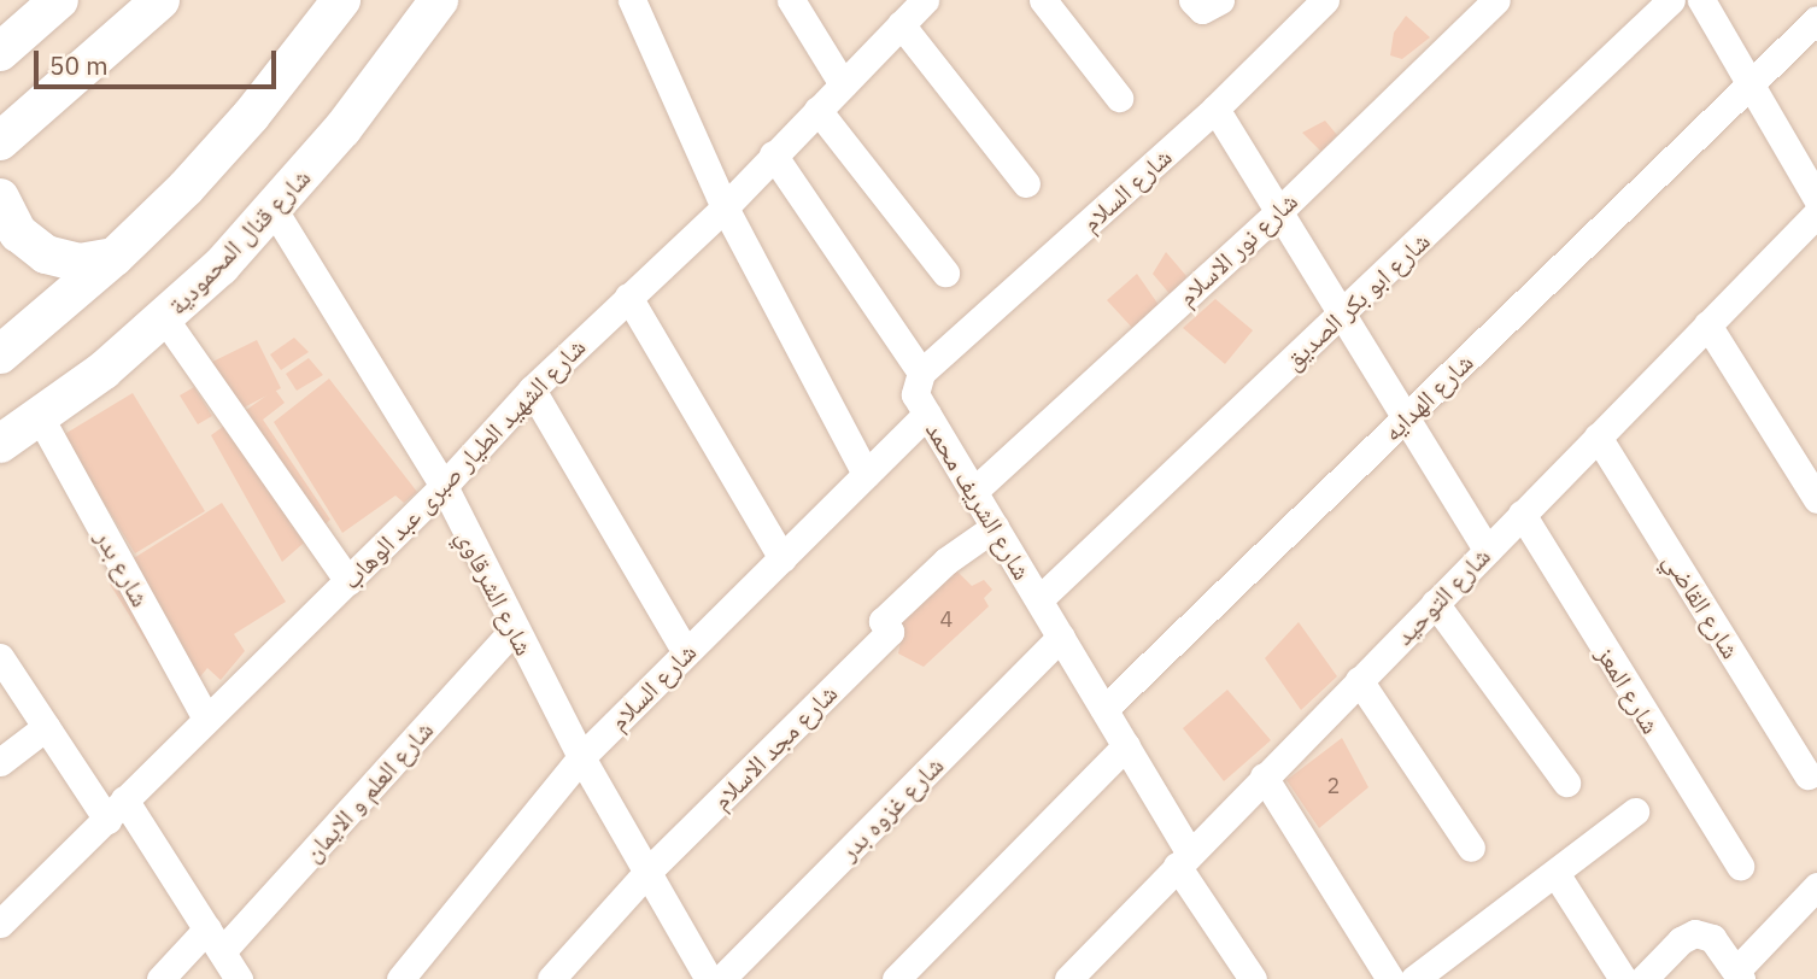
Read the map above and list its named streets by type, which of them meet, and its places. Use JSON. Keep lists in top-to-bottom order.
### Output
{
  "streets": {
    "main road": ["شارع قنال المحمودية"],
    "street": [
      "شارع السلام",
      "شارع نور الاسلام",
      "شارع ابو بكر الصديق",
      "شارع الهدايه",
      "شارع الشهيد الطيار صبرى عبد الوهاب",
      "شارع الشريف محمد",
      "شارع بدر",
      "شارع الشرقاوي",
      "شارع التوحيد",
      "شارع القاضي",
      "شارع المعز",
      "شارع مجد الاسلام",
      "شارع العلم و الايمان",
      "شارع غزوه بدر"
    ]
  },
  "crossings": [
    ["شارع السلام", "شارع الشريف محمد"],
    ["شارع السلام", "شارع الشرقاوي"],
    ["شارع قنال المحمودية", "شارع بدر"],
    ["شارع قنال المحمودية", "شارع الشرقاوي"],
    ["شارع نور الاسلام", "شارع الشريف محمد"],
    ["شارع ابو بكر الصديق", "شارع الشريف محمد"],
    ["شارع الهدايه", "شارع الشريف محمد"],
    ["شارع الشهيد الطيار صبرى عبد الوهاب", "شارع الشريف محمد"],
    ["شارع الشهيد الطيار صبرى عبد الوهاب", "شارع بدر"],
    ["شارع الشهيد الطيار صبرى عبد الوهاب", "شارع الشرقاوي"],
    ["شارع الشريف محمد", "شارع التوحيد"],
    ["شارع الشريف محمد", "شارع مجد الاسلام"],
    ["شارع الشريف محمد", "شارع غزوه بدر"],
    ["شارع الشرقاوي", "شارع مجد الاسلام"],
    ["شارع الشرقاوي", "شارع العلم و الايمان"],
    ["شارع التوحيد", "شارع القاضي"],
    ["شارع التوحيد", "شارع المعز"]
  ],
  "house_numbers": ["4", "2"],
  "scale_bar": "50 m"
}
